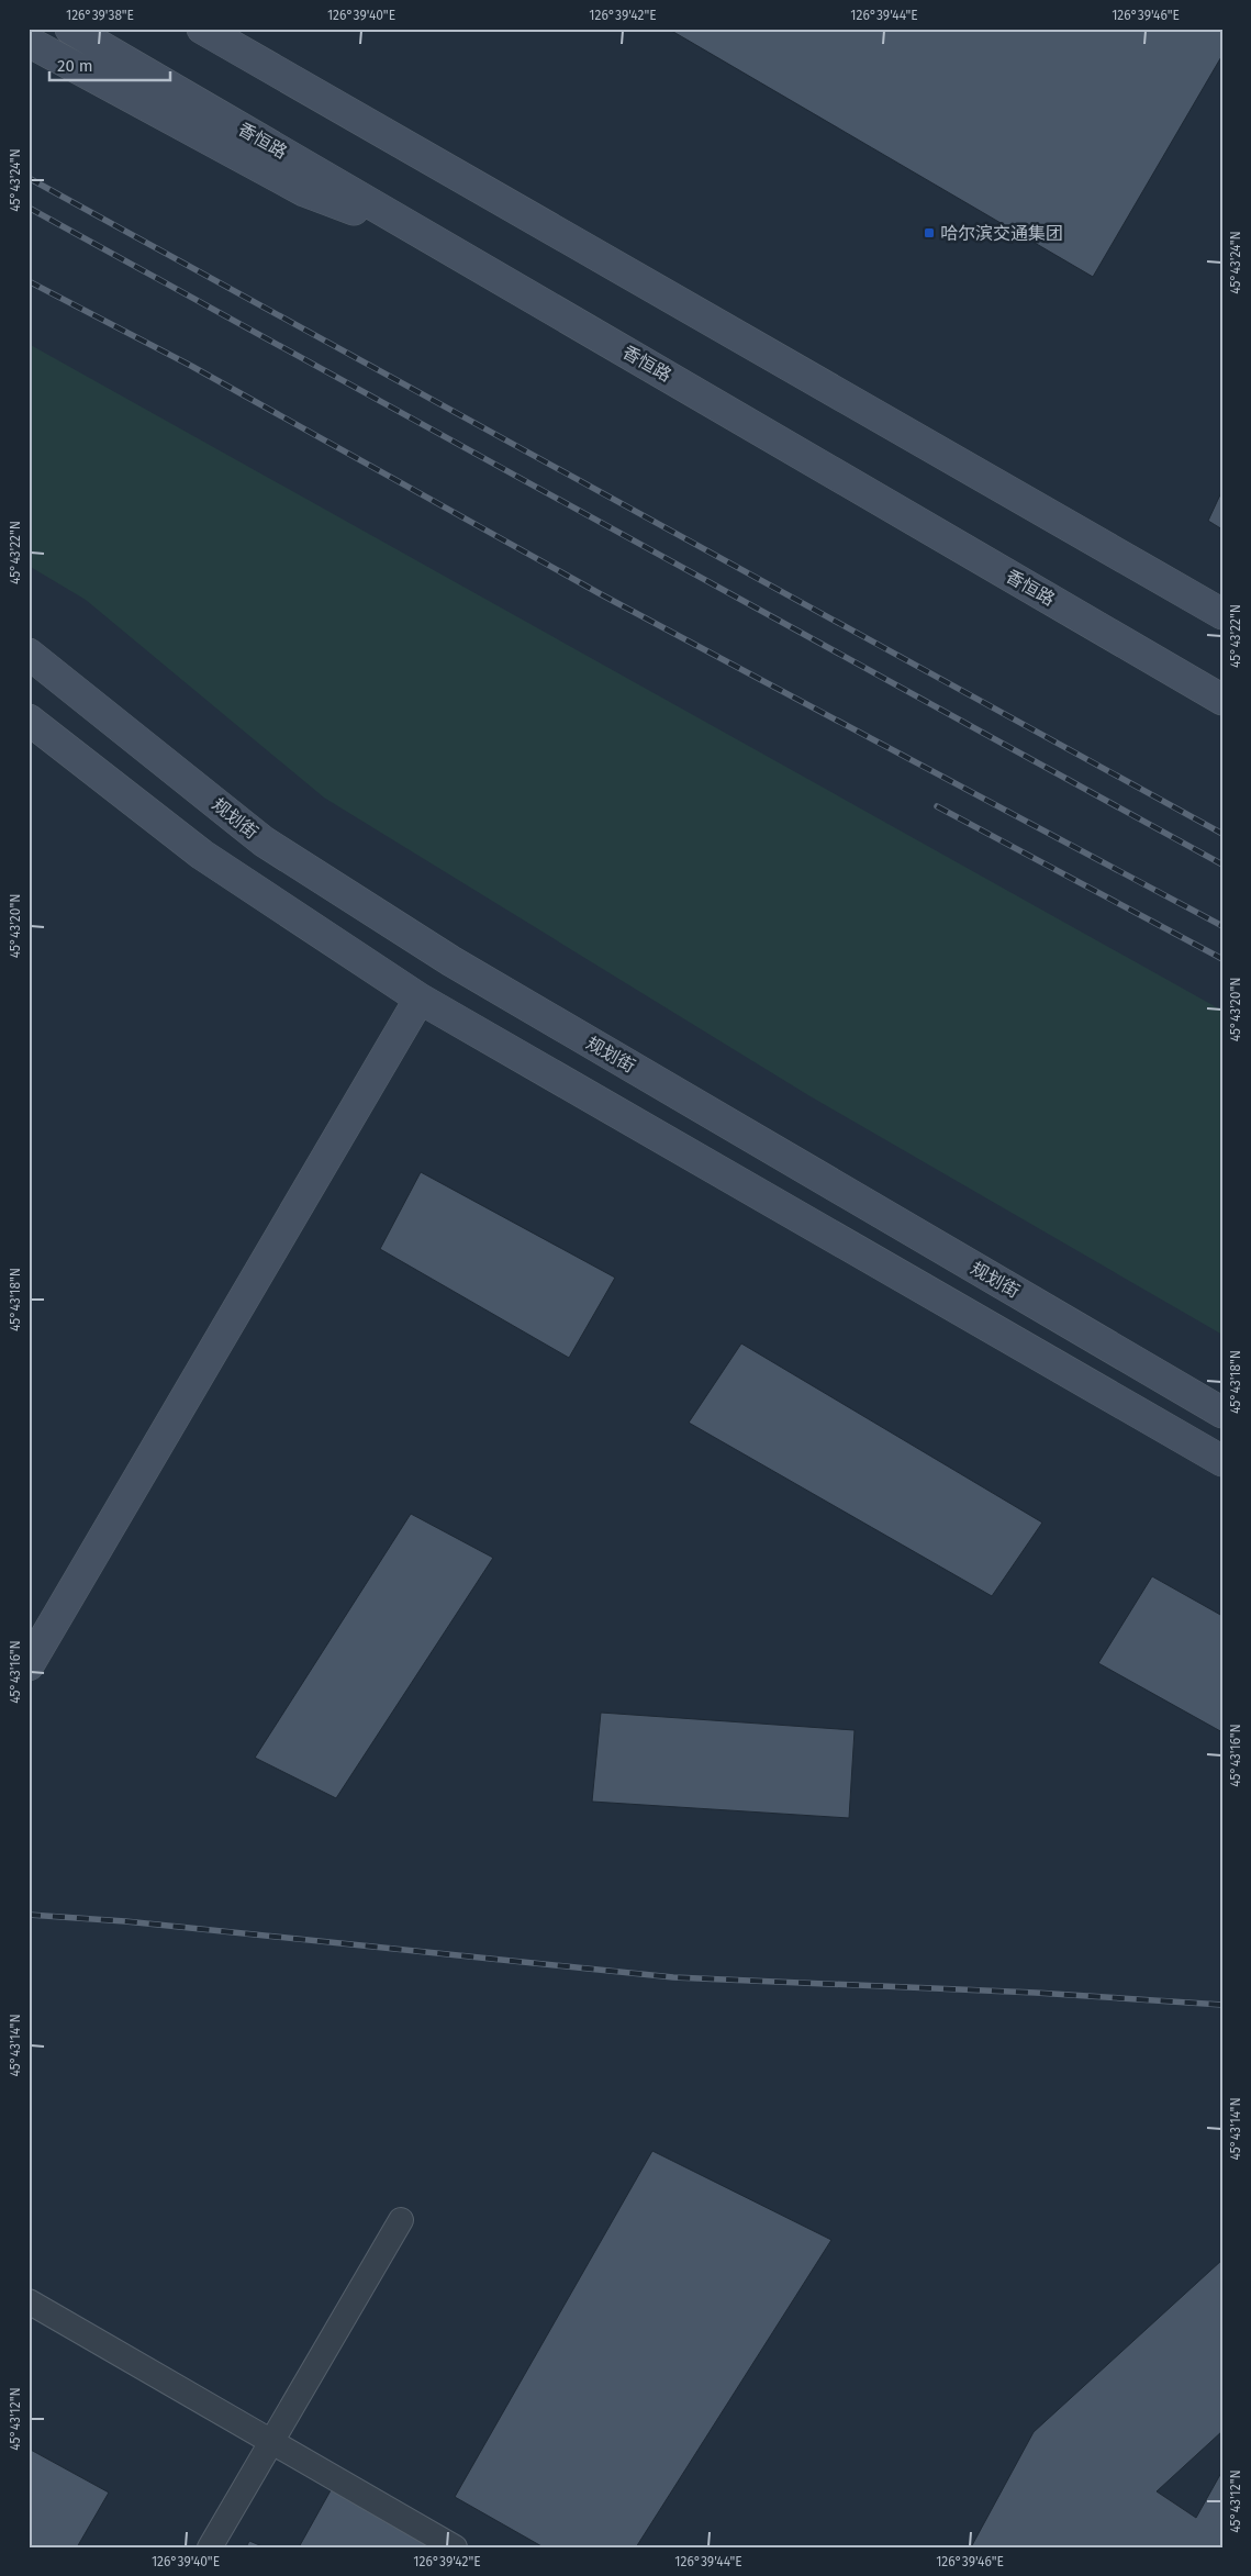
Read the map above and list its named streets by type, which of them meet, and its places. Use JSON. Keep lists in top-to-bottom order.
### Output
{
  "streets": {
    "main road": ["香恒路", "规划街"]
  },
  "places": {
    "transit": ["哈尔滨交通集团"]
  },
  "scale_bar": "20 m",
  "coordinates": [
    "126°39'38\"E",
    "126°39'40\"E",
    "126°39'42\"E",
    "126°39'44\"E",
    "126°39'46\"E",
    "45°43'24\"N",
    "45°43'22\"N",
    "45°43'20\"N",
    "45°43'18\"N",
    "45°43'16\"N",
    "45°43'14\"N",
    "45°43'12\"N"
  ]
}
